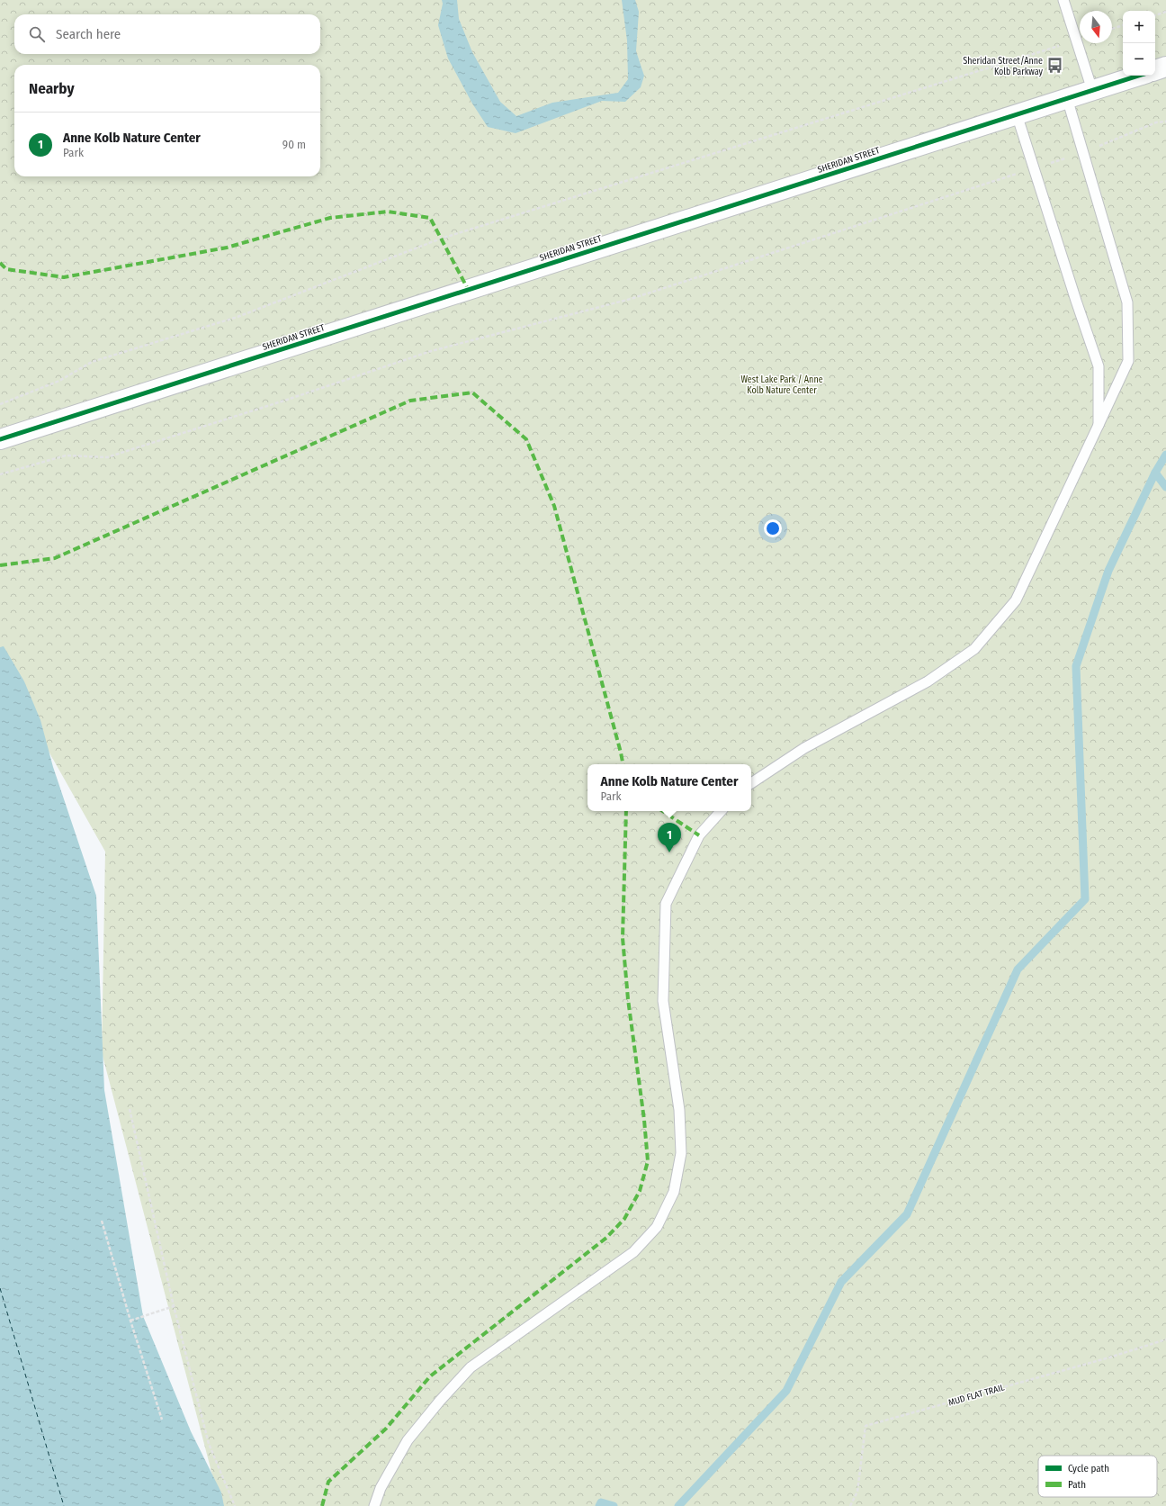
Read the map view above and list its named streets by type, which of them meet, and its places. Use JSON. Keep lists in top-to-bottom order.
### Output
{
  "streets": {
    "main road": ["SHERIDAN STREET"],
    "path": ["MUD FLAT TRAIL"]
  },
  "parks": ["West Lake Park / Anne Kolb Nature Center"],
  "places": {
    "bus stop": ["Sheridan Street/Anne Kolb Parkway"]
  },
  "legend": ["Cycle path", "Path"],
  "north": "bottom",
  "page": {
    "map_buttons": ["+", "−"],
    "search": "Search here",
    "heading": "Nearby",
    "list": [
      {
        "mark": "1",
        "name": "Anne Kolb Nature Center",
        "note": "Park",
        "value": "90 m"
      }
    ],
    "popup": ["Anne Kolb Nature Center", "Park"],
    "pins": "1"
  }
}
